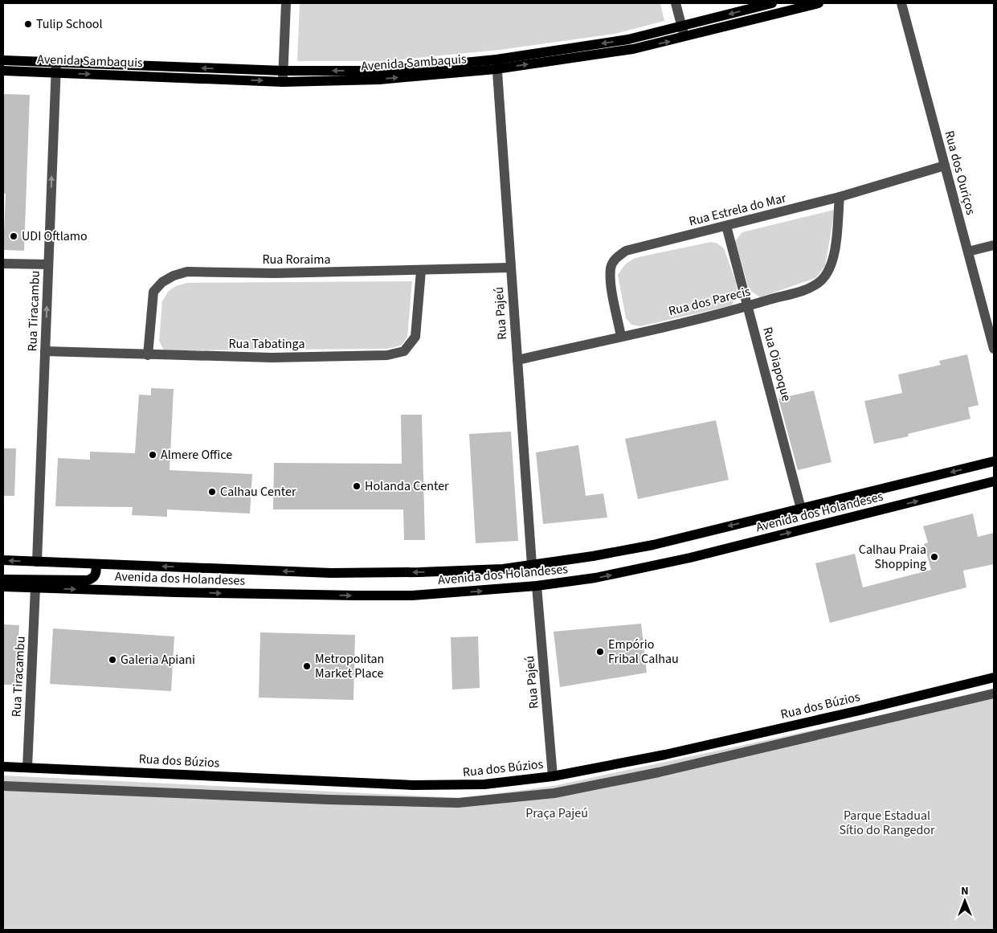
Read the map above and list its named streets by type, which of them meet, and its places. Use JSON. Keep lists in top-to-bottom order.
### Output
{
  "streets": {
    "main road": ["Avenida Sambaquis", "Avenida dos Holandeses", "Rua dos Búzios"],
    "street": [
      "Rua dos Ouriços",
      "Rua Estrela do Mar",
      "Rua Roraima",
      "Rua dos Parecis",
      "Rua Tiracambu",
      "Rua Pajeú",
      "Rua Tabatinga",
      "Rua Oiapoque"
    ]
  },
  "crossings": [
    ["Avenida Sambaquis", "Rua Tiracambu"],
    ["Avenida Sambaquis", "Rua Pajeú"],
    ["Rua dos Ouriços", "Rua Estrela do Mar"],
    ["Rua Estrela do Mar", "Rua dos Parecis"],
    ["Rua Estrela do Mar", "Rua Oiapoque"],
    ["Rua Roraima", "Rua Pajeú"],
    ["Rua Roraima", "Rua Tabatinga"],
    ["Rua dos Parecis", "Rua Pajeú"],
    ["Rua dos Parecis", "Rua Oiapoque"],
    ["Rua Tiracambu", "Rua Tabatinga"],
    ["Rua Tiracambu", "Avenida dos Holandeses"],
    ["Rua Tiracambu", "Rua dos Búzios"],
    ["Rua Pajeú", "Avenida dos Holandeses"],
    ["Rua Pajeú", "Rua dos Búzios"],
    ["Rua Oiapoque", "Avenida dos Holandeses"]
  ],
  "one_way": ["Rua Tiracambu"],
  "parks": ["Praça Pajeú", "Parque Estadual Sítio do Rangedor"],
  "places": [
    "Tulip School",
    "UDI Oftlamo",
    "Almere Office",
    "Holanda Center",
    "Calhau Center",
    "Calhau Praia Shopping",
    "Empório Fribal Calhau",
    "Galeria Apiani",
    "Metropolitan Market Place"
  ],
  "north": "top"
}
